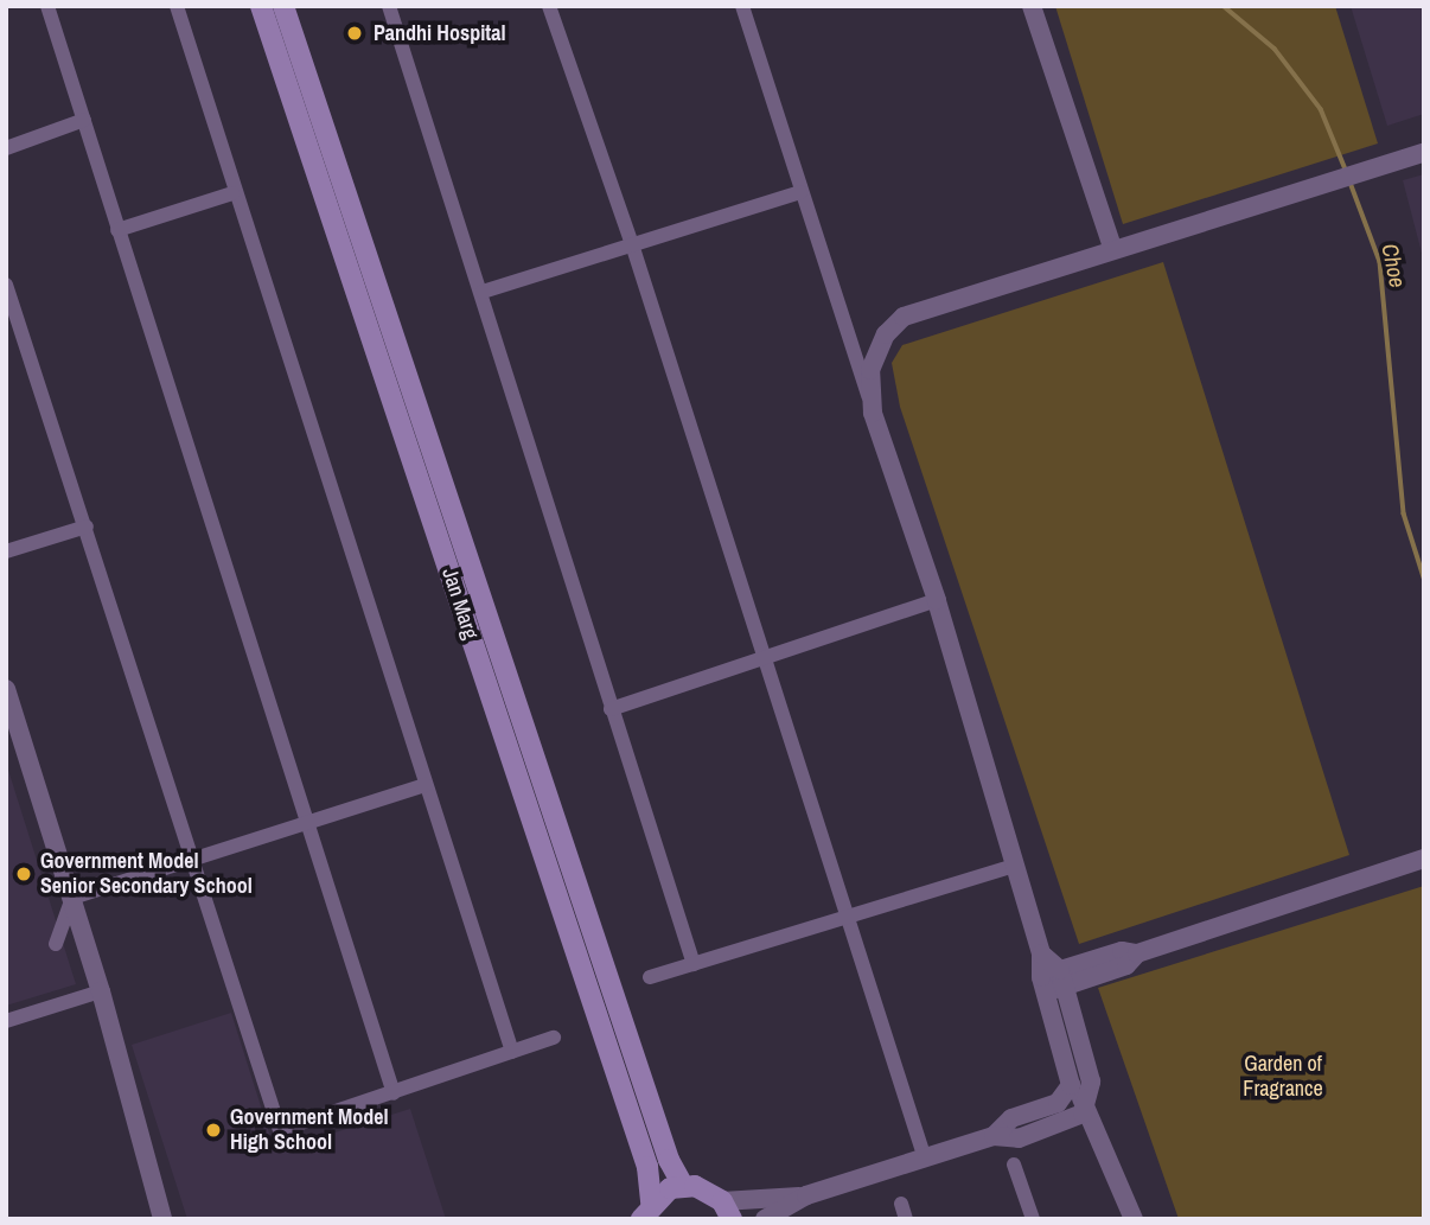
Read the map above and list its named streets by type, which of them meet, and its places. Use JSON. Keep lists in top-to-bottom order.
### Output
{
  "streets": {
    "main road": ["Jan Marg"]
  },
  "water": ["Choe"],
  "parks": ["Garden of Fragrance"],
  "places": ["Pandhi Hospital", "Government Model Senior Secondary School", "Government Model High School"]
}
